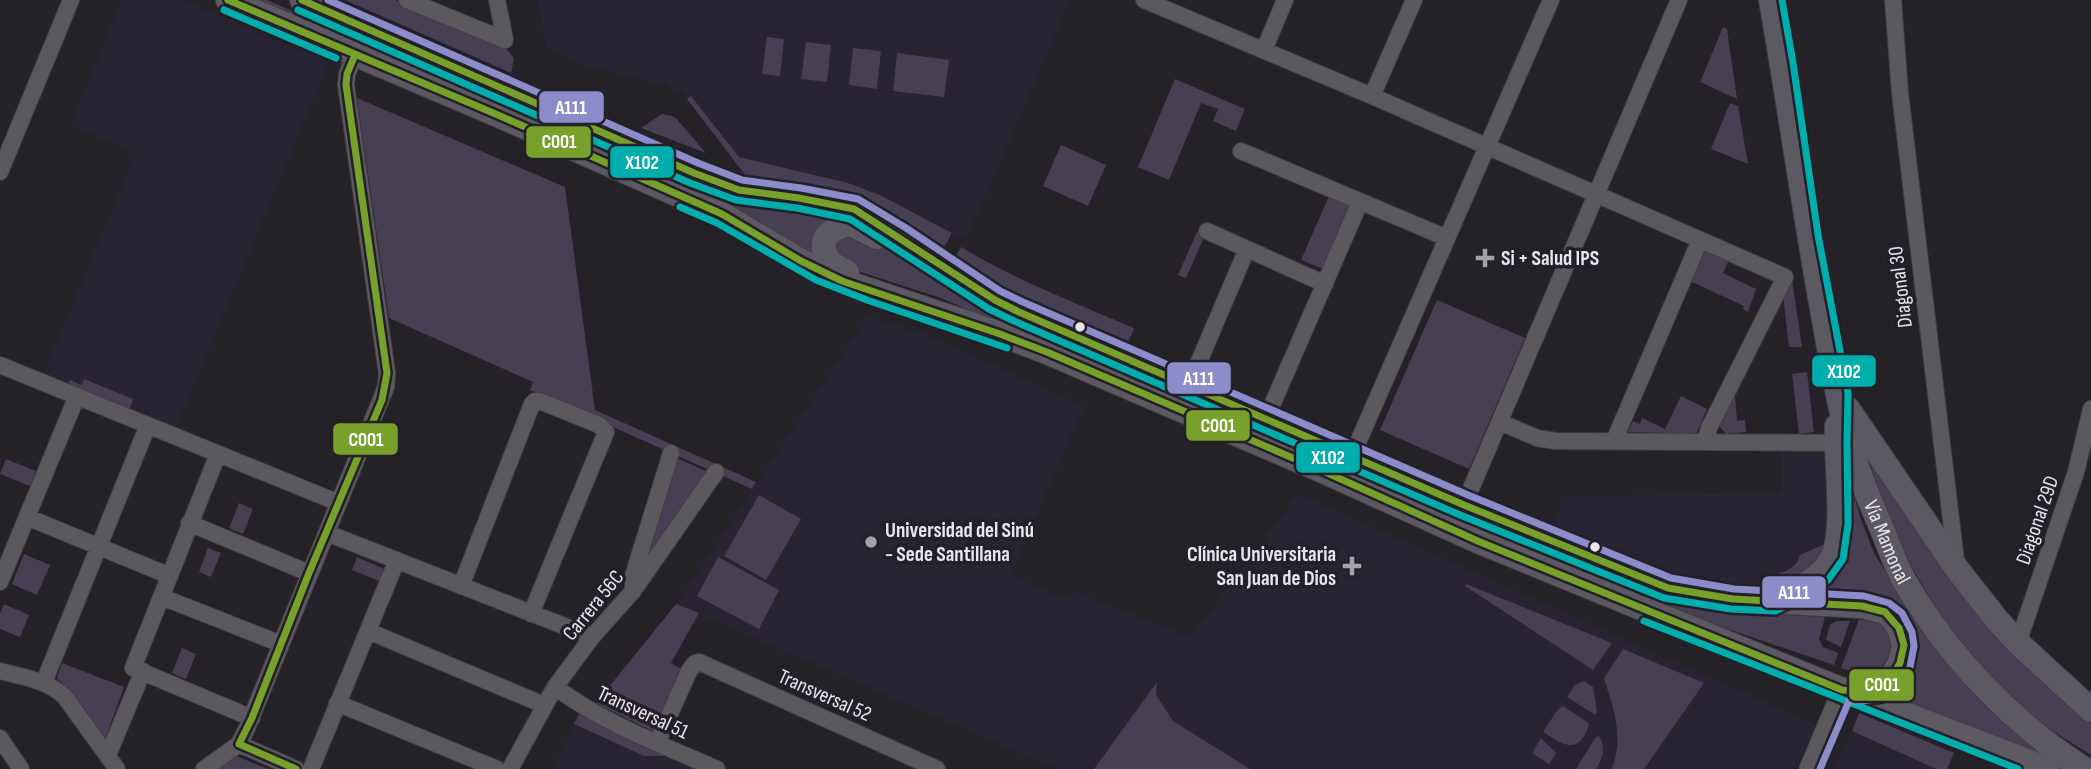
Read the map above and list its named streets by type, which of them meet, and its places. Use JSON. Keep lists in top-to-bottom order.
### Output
{
  "streets": {
    "main road": ["Vía Mamonal"],
    "street": [
      "Diagonal 30",
      "Diagonal 29D",
      "Carrera 56C",
      "Transversal 52",
      "Transversal 51"
    ]
  },
  "crossings": [
    ["Carrera 56C", "Transversal 51"],
    ["Transversal 52", "Transversal 51"]
  ],
  "places": {
    "health": ["Si + Salud IPS", "Clínica Universitaria San Juan de Dios"],
    "other": ["Universidad del Sinú - Sede Santillana"]
  },
  "lines": ["transit line C001", "transit line X102", "transit line A111"]
}
